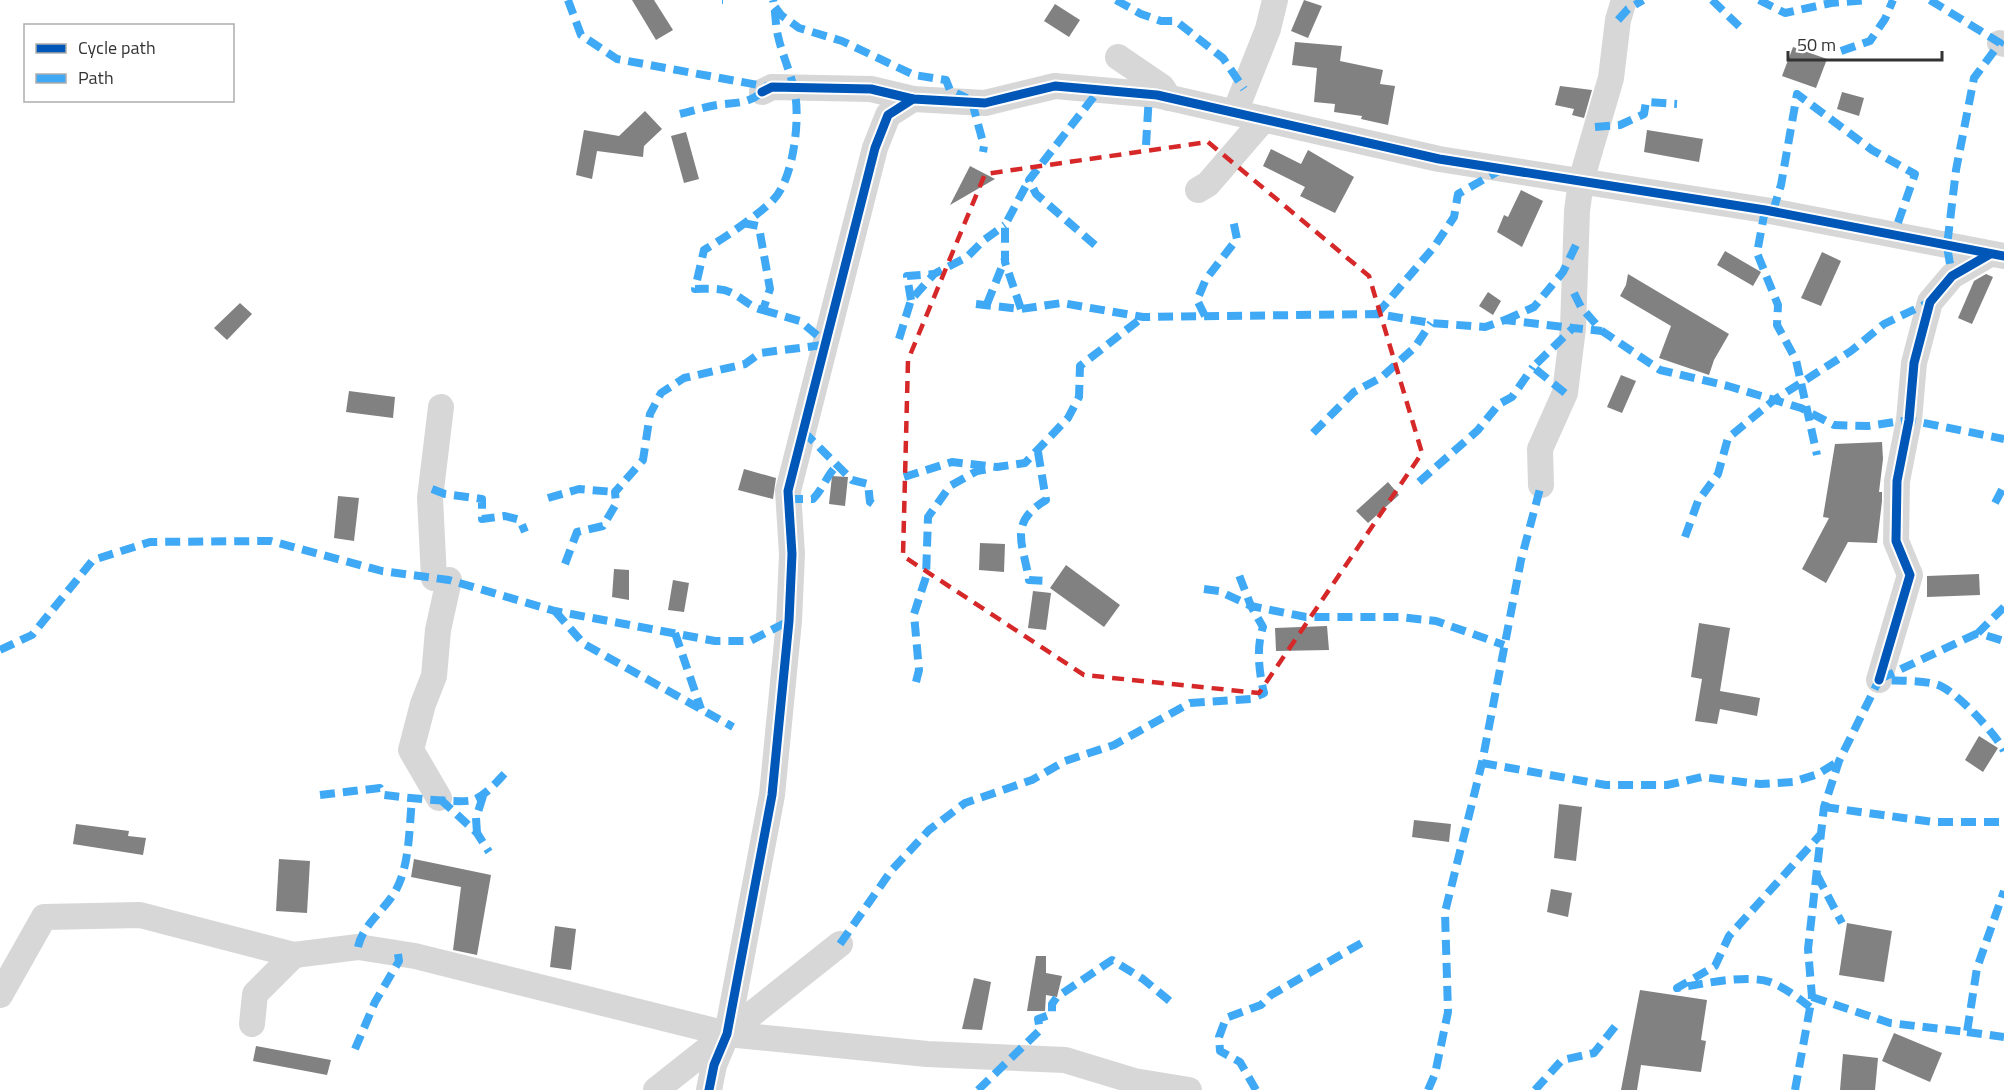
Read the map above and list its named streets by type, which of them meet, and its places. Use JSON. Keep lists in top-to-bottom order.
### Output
{
  "legend": ["Cycle path", "Path"],
  "scale_bar": "50 m"
}
